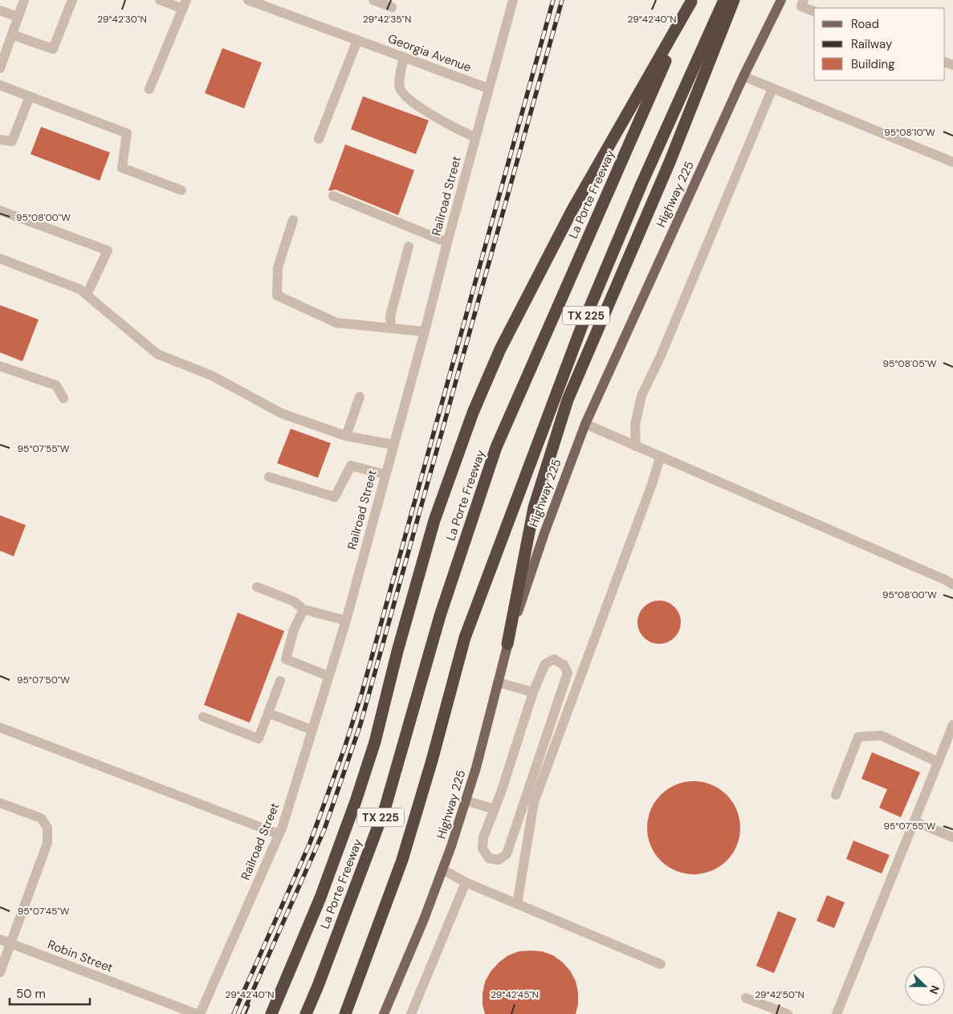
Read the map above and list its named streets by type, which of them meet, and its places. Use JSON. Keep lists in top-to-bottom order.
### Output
{
  "streets": {
    "highway": ["La Porte Freeway", "TX 225"],
    "main road": ["Highway 225"],
    "street": ["Georgia Avenue", "Railroad Street", "Robin Street"]
  },
  "crossings": [
    ["Georgia Avenue", "Railroad Street"]
  ],
  "legend": ["Road", "Railway", "Building"],
  "scale_bar": "50 m",
  "north": "right",
  "coordinates": [
    "29°42'35\"N",
    "29°42'30\"N",
    "29°42'40\"N",
    "95°08'10\"W",
    "95°08'00\"W",
    "95°08'05\"W",
    "95°07'55\"W",
    "95°07'50\"W",
    "95°07'45\"W",
    "29°42'45\"N",
    "29°42'50\"N"
  ]
}
